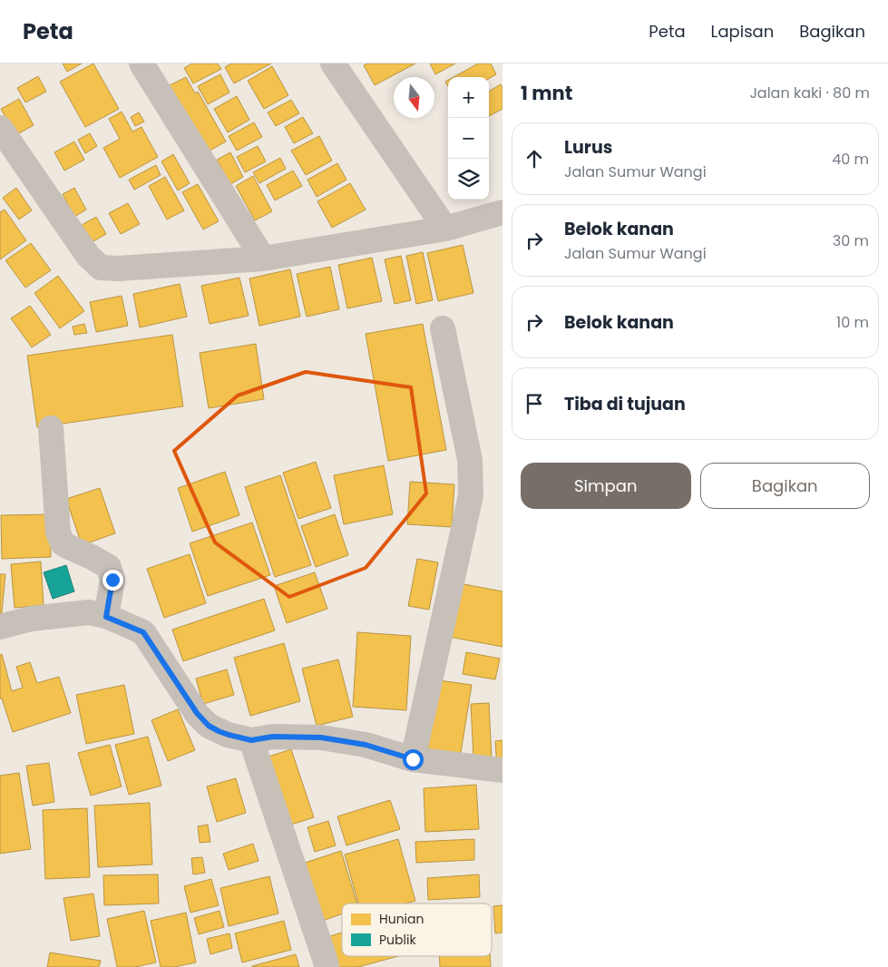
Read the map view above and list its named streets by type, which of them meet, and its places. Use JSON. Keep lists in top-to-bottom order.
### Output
{
  "legend": ["Hunian", "Publik"],
  "north": "bottom",
  "page": {
    "header": "Peta",
    "nav": ["Peta", "Lapisan", "Bagikan"],
    "heading": ["1 mnt", "Jalan kaki · 80 m"],
    "map_buttons": ["+", "−"],
    "list": [
      ["Lurus", "Jalan Sumur Wangi", "40 m"],
      ["Belok kanan", "Jalan Sumur Wangi", "30 m"],
      ["Belok kanan", "10 m"],
      "Tiba di tujuan"
    ],
    "buttons": ["Simpan", "Bagikan"]
  }
}
